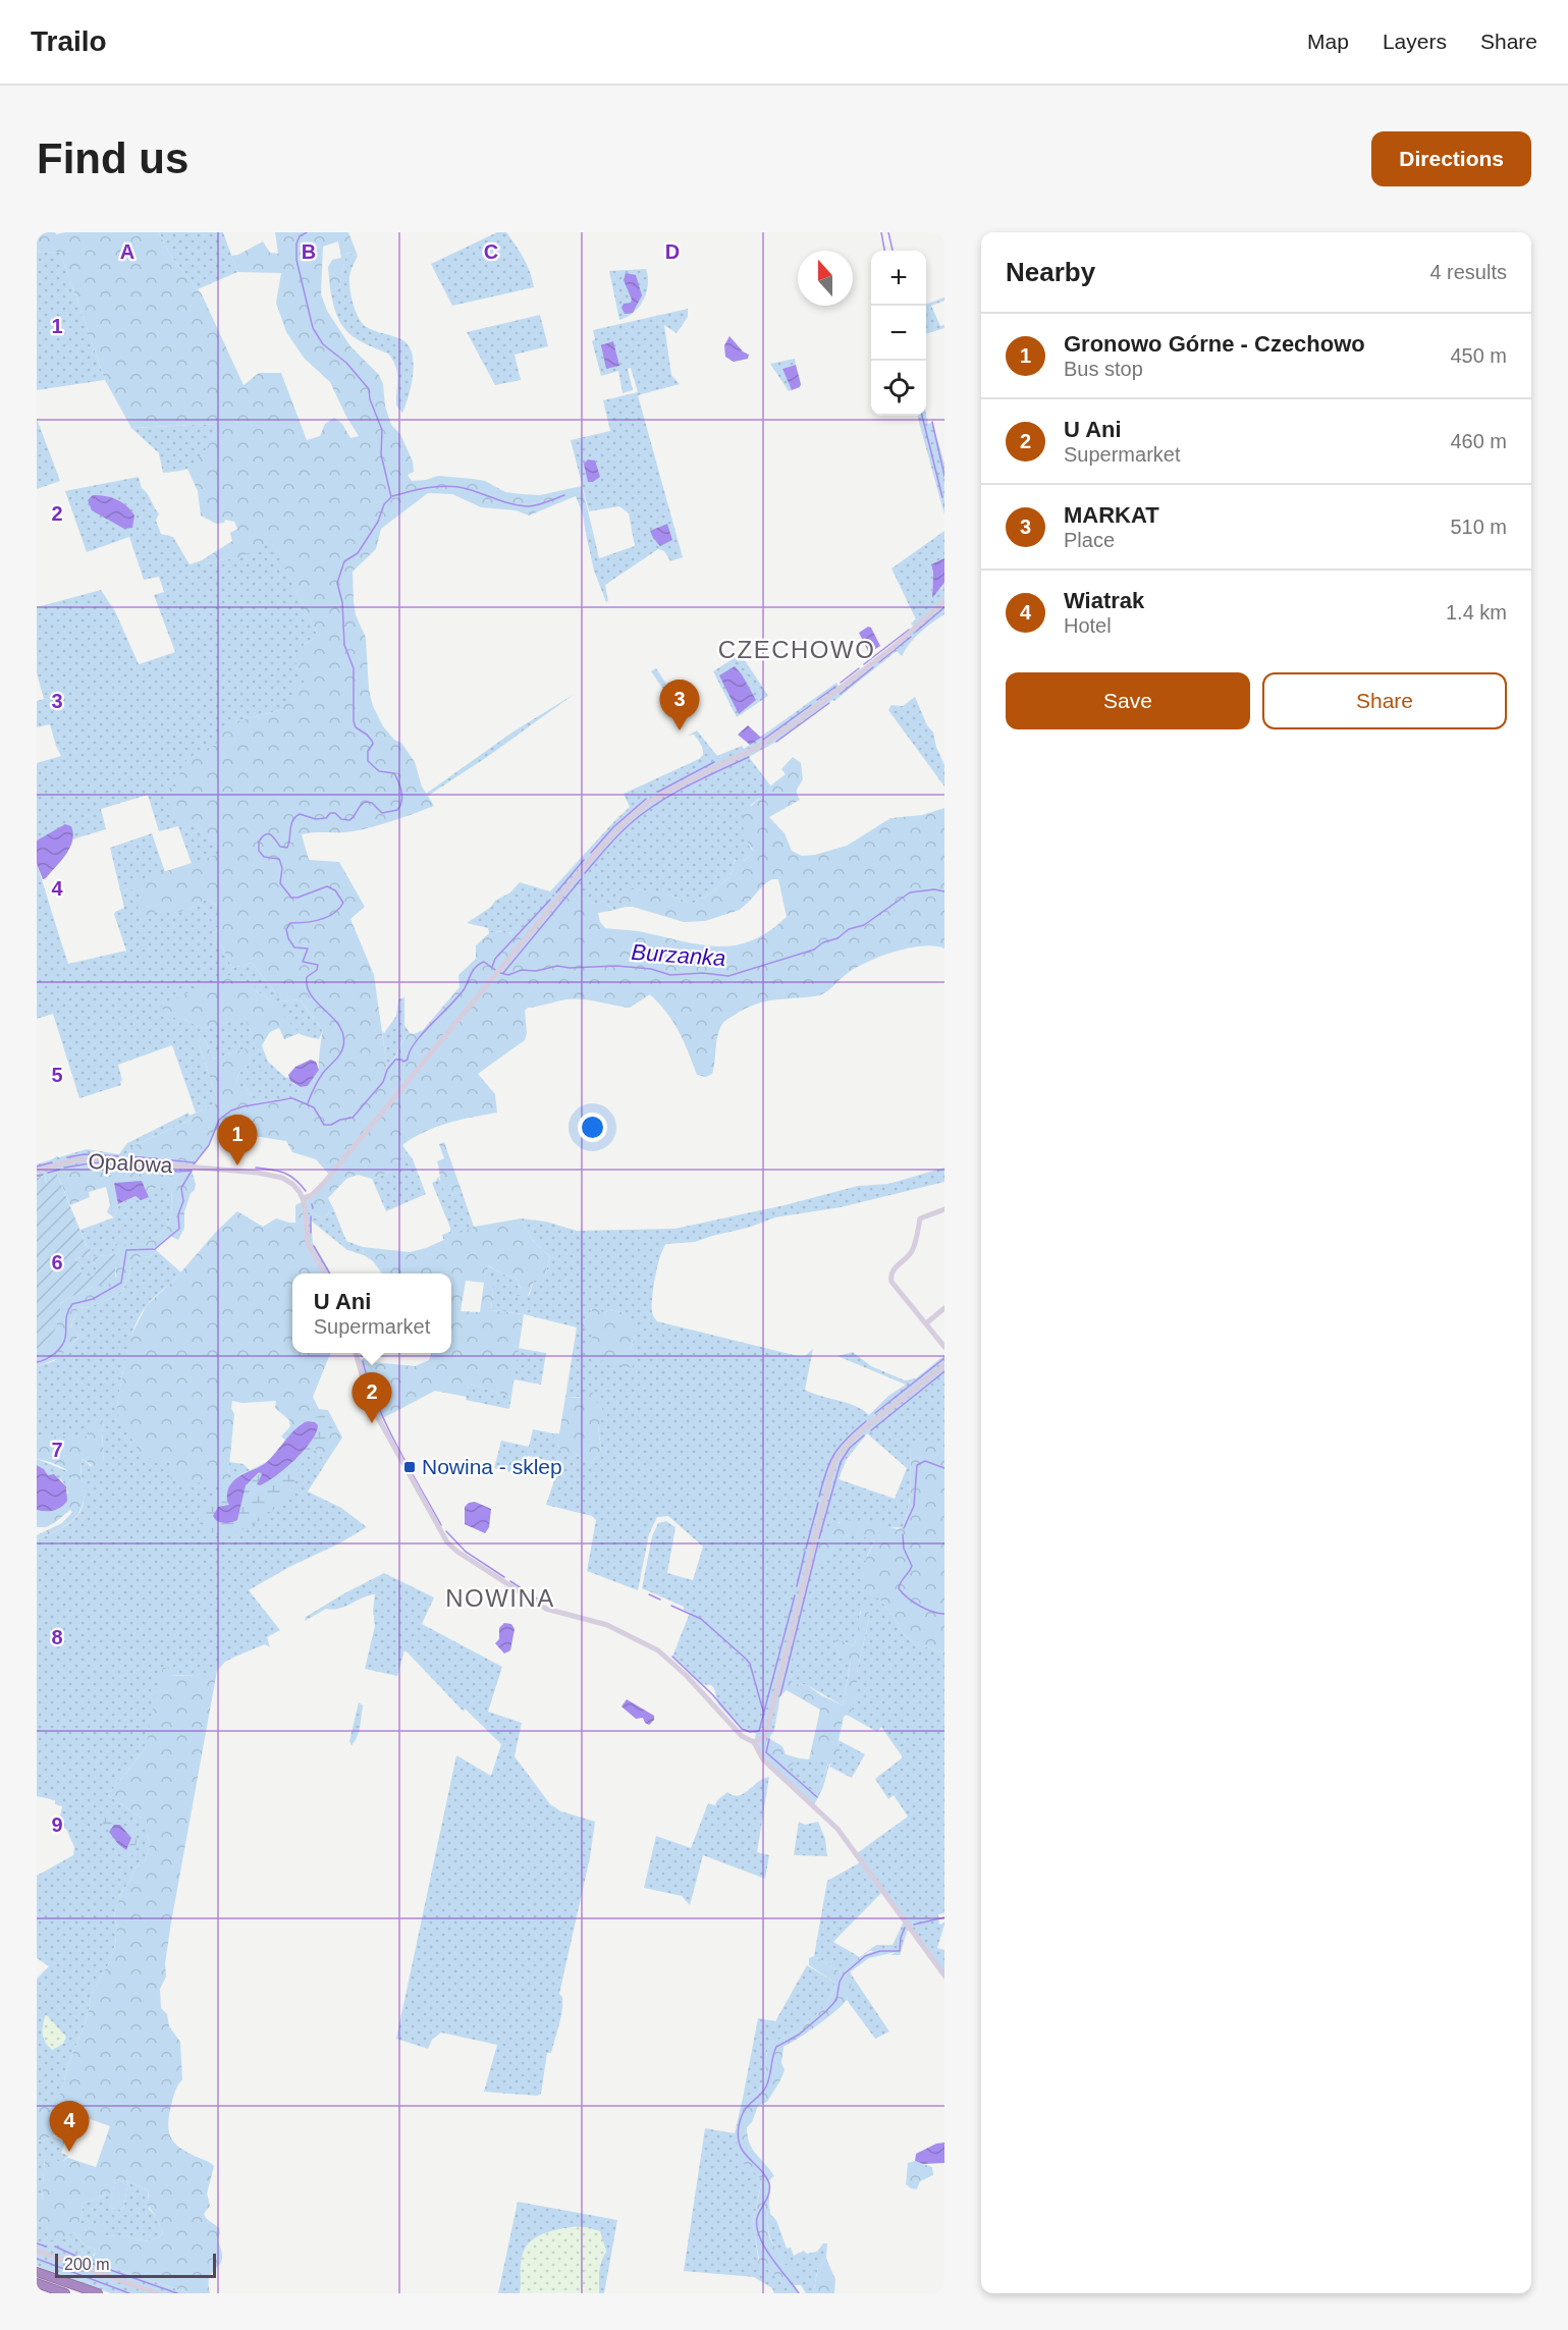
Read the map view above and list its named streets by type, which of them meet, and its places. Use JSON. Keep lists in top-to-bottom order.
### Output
{
  "streets": {
    "street": ["Opalowa"]
  },
  "districts": ["CZECHOWO", "NOWINA"],
  "water": ["Burzanka"],
  "places": {
    "transit": ["Nowina - sklep"]
  },
  "scale_bar": "200 m",
  "north": "top",
  "page": {
    "header": "Trailo",
    "nav": ["Map", "Layers", "Share"],
    "buttons": [
      "Directions",
      ["Save", "Share"]
    ],
    "title": "Find us",
    "heading": ["Nearby", "4 results"],
    "map_buttons": ["+", "−"],
    "list": [
      {
        "mark": "1",
        "name": "Gronowo Górne - Czechowo",
        "note": "Bus stop",
        "value": "450 m"
      },
      {
        "mark": "2",
        "name": "U Ani",
        "note": "Supermarket",
        "value": "460 m"
      },
      {
        "mark": "3",
        "name": "MARKAT",
        "note": "Place",
        "value": "510 m"
      },
      {
        "mark": "4",
        "name": "Wiatrak",
        "note": "Hotel",
        "value": "1.4 km"
      }
    ],
    "pins": [
      "3",
      "1",
      "2",
      "4"
    ],
    "popup": ["U Ani", "Supermarket"],
    "scale": "200 m"
  },
  "grid": {
    "columns": [
      "A",
      "B",
      "C",
      "D"
    ],
    "rows": [
      "1",
      "2",
      "3",
      "4",
      "5",
      "6",
      "7",
      "8",
      "9"
    ]
  }
}
